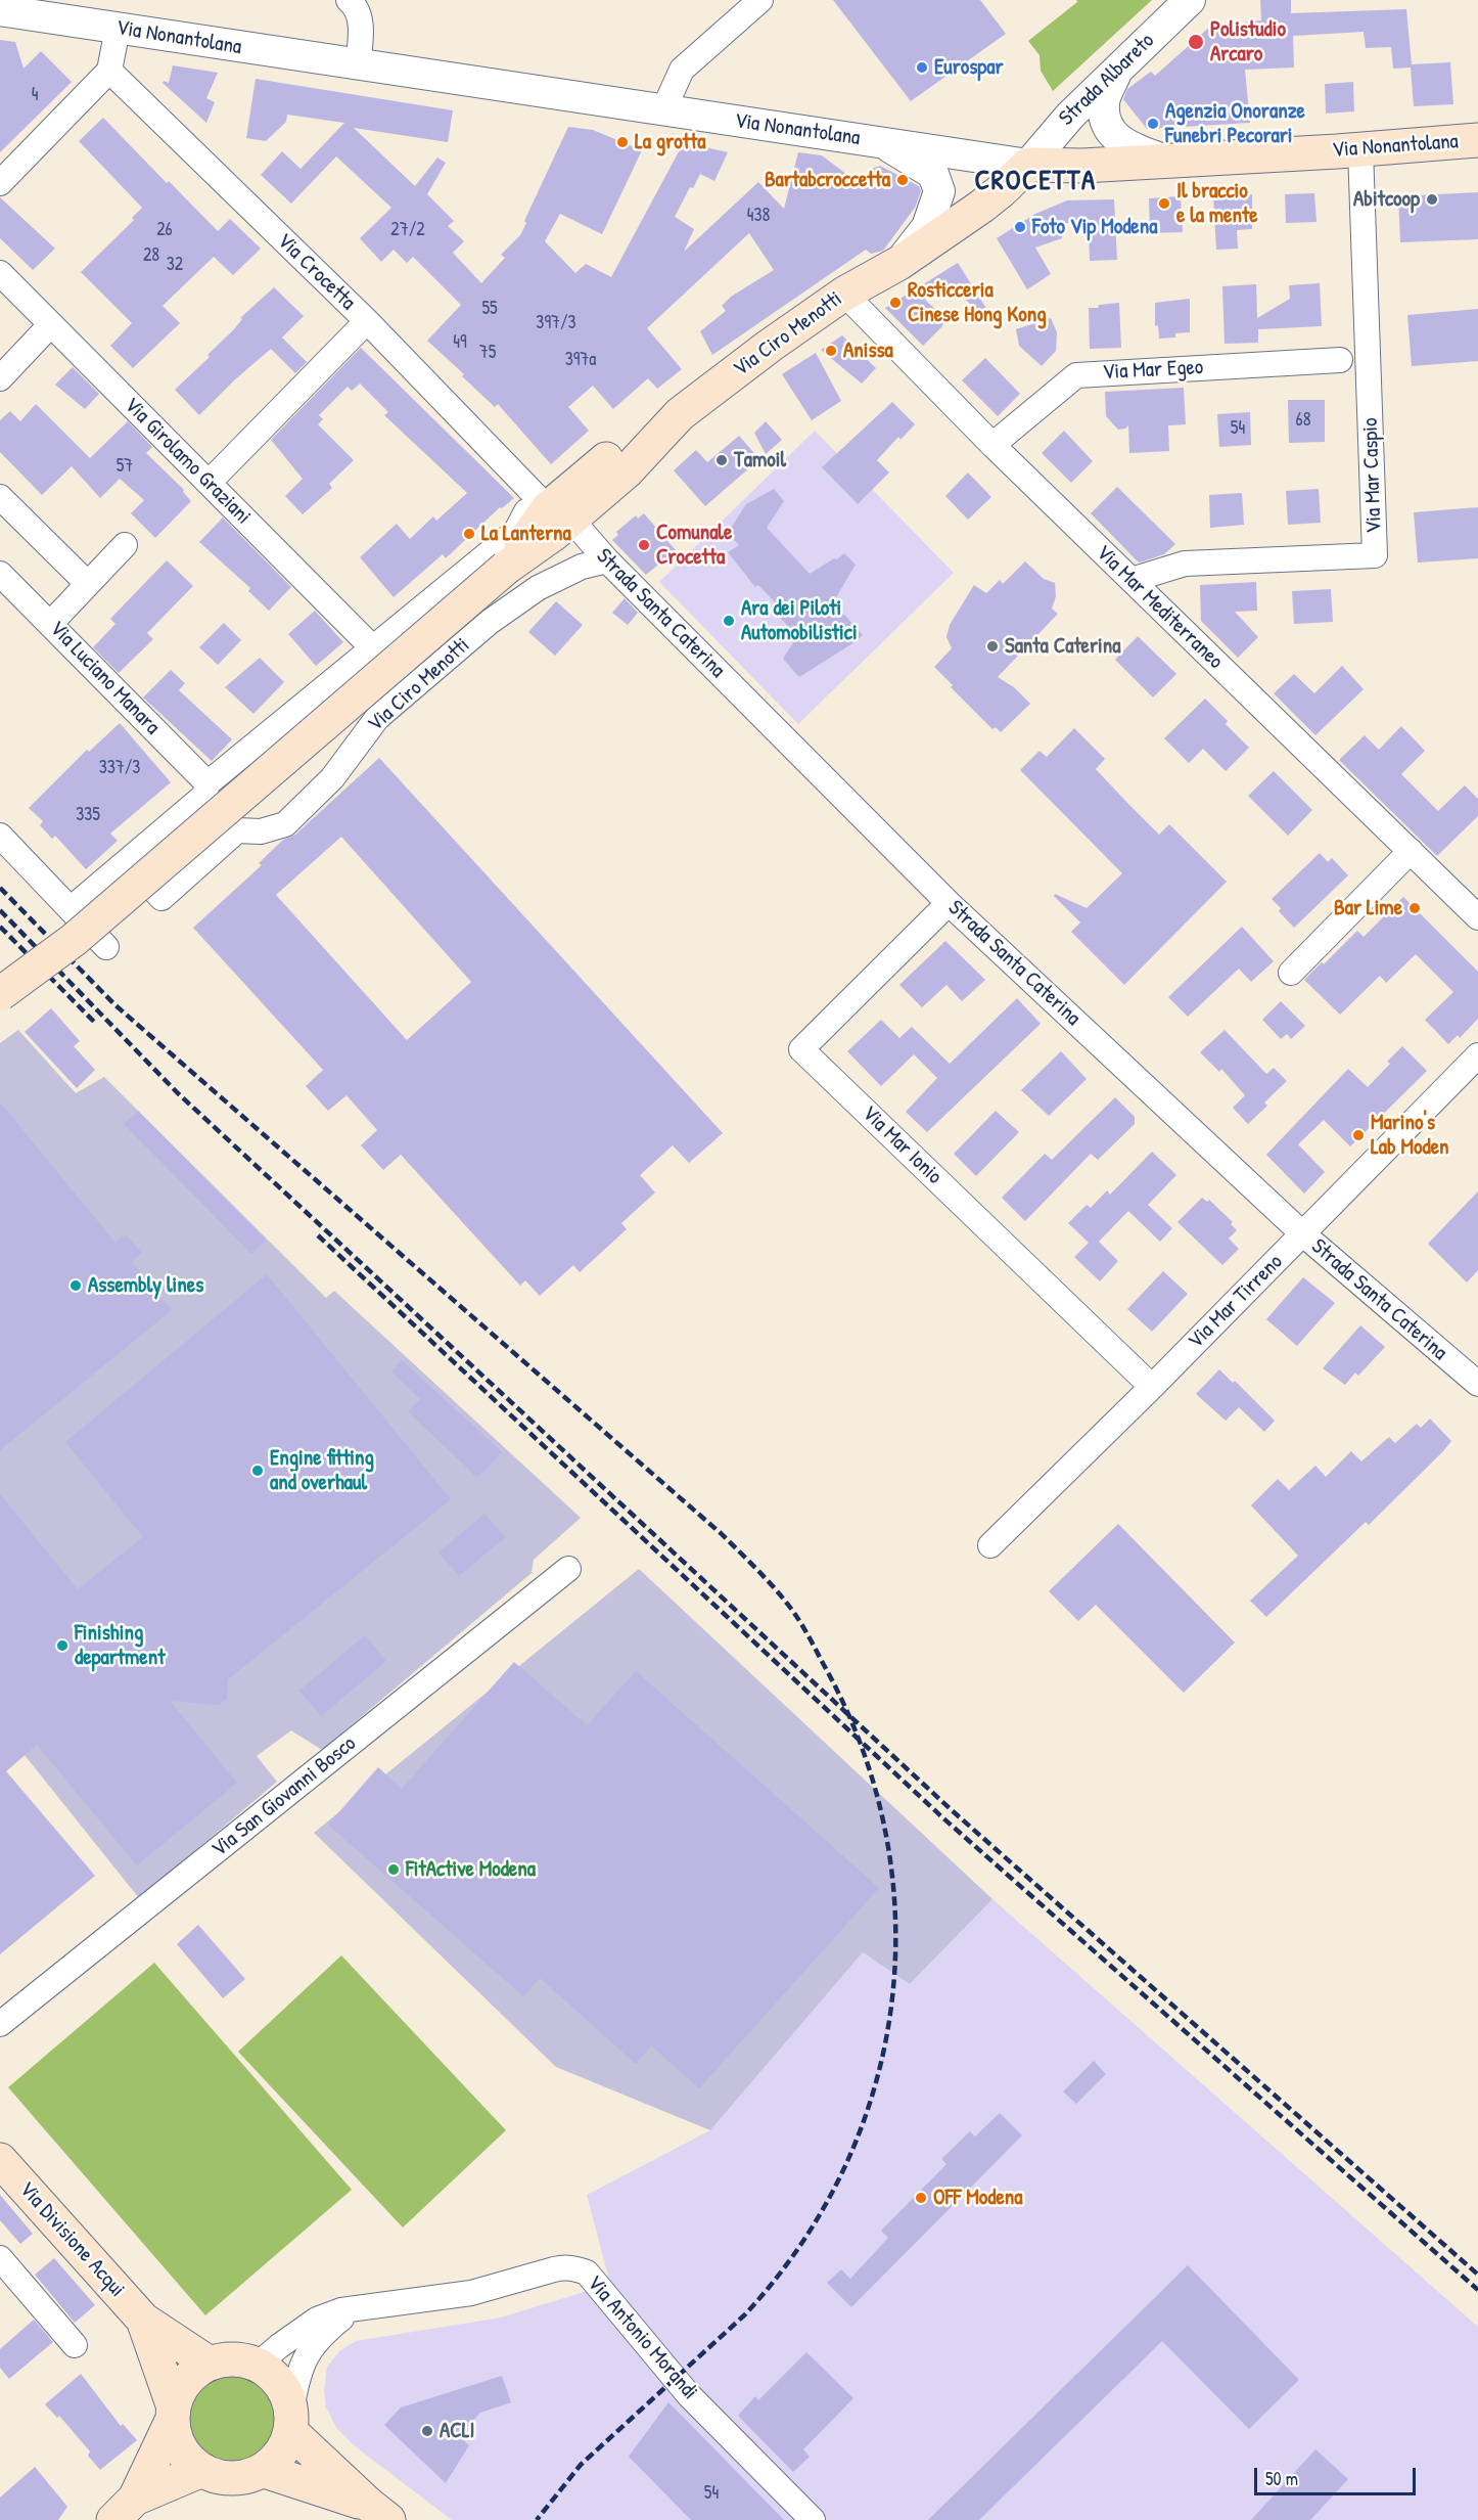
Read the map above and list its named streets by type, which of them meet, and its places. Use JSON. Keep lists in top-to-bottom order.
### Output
{
  "streets": {
    "main road": ["Via Nonantolana", "Via Ciro Menotti", "Via Divisione Acqui"],
    "street": [
      "Strada Albareto",
      "Via Crocetta",
      "Via Mar Egeo",
      "Via Girolamo Graziani",
      "Via Mar Caspio",
      "Via Mar Mediterraneo",
      "Strada Santa Caterina",
      "Via Luciano Manara",
      "Via Mar Ionio",
      "Via Mar Tirreno",
      "Via San Giovanni Bosco",
      "Via Antonio Morandi"
    ]
  },
  "crossings": [
    ["Via Nonantolana", "Strada Albareto"],
    ["Via Nonantolana", "Via Ciro Menotti"],
    ["Via Nonantolana", "Via Mar Caspio"],
    ["Strada Albareto", "Via Ciro Menotti"],
    ["Via Crocetta", "Via Ciro Menotti"],
    ["Via Crocetta", "Strada Santa Caterina"],
    ["Via Ciro Menotti", "Via Girolamo Graziani"],
    ["Via Ciro Menotti", "Via Mar Mediterraneo"],
    ["Via Ciro Menotti", "Strada Santa Caterina"],
    ["Via Ciro Menotti", "Via Luciano Manara"],
    ["Via Mar Egeo", "Via Mar Mediterraneo"],
    ["Via Mar Caspio", "Via Mar Mediterraneo"],
    ["Strada Santa Caterina", "Via Mar Ionio"],
    ["Strada Santa Caterina", "Via Mar Tirreno"],
    ["Via Mar Ionio", "Via Mar Tirreno"],
    ["Via Divisione Acqui", "Via Antonio Morandi"]
  ],
  "districts": ["CROCETTA"],
  "places": [
    "Polistudio Arcaro",
    "Eurospar",
    "Agenzia Onoranze Funebri Pecorari",
    "La grotta",
    "Bartabcroccetta",
    "Abitcoop",
    "Il braccio e la mente",
    "Foto Vip Modena",
    "Rosticceria Cinese Hong Kong",
    "Anissa",
    "Tamoil",
    "La Lanterna",
    "Comunale Crocetta",
    "Ara dei Piloti Automobilistici",
    "Santa Caterina",
    "Bar Lime",
    "Marino's Lab Moden",
    "Assembly lines",
    "Engine fitting and overhaul",
    "Finishing department",
    "FitActive Modena",
    "OFF Modena",
    "ACLI"
  ],
  "house_numbers": [
    "4",
    "438",
    "26",
    "27/2",
    "28",
    "32",
    "55",
    "397/3",
    "49",
    "75",
    "397a",
    "68",
    "54",
    "57",
    "337/3",
    "335",
    "54"
  ],
  "scale_bar": "50 m"
}
